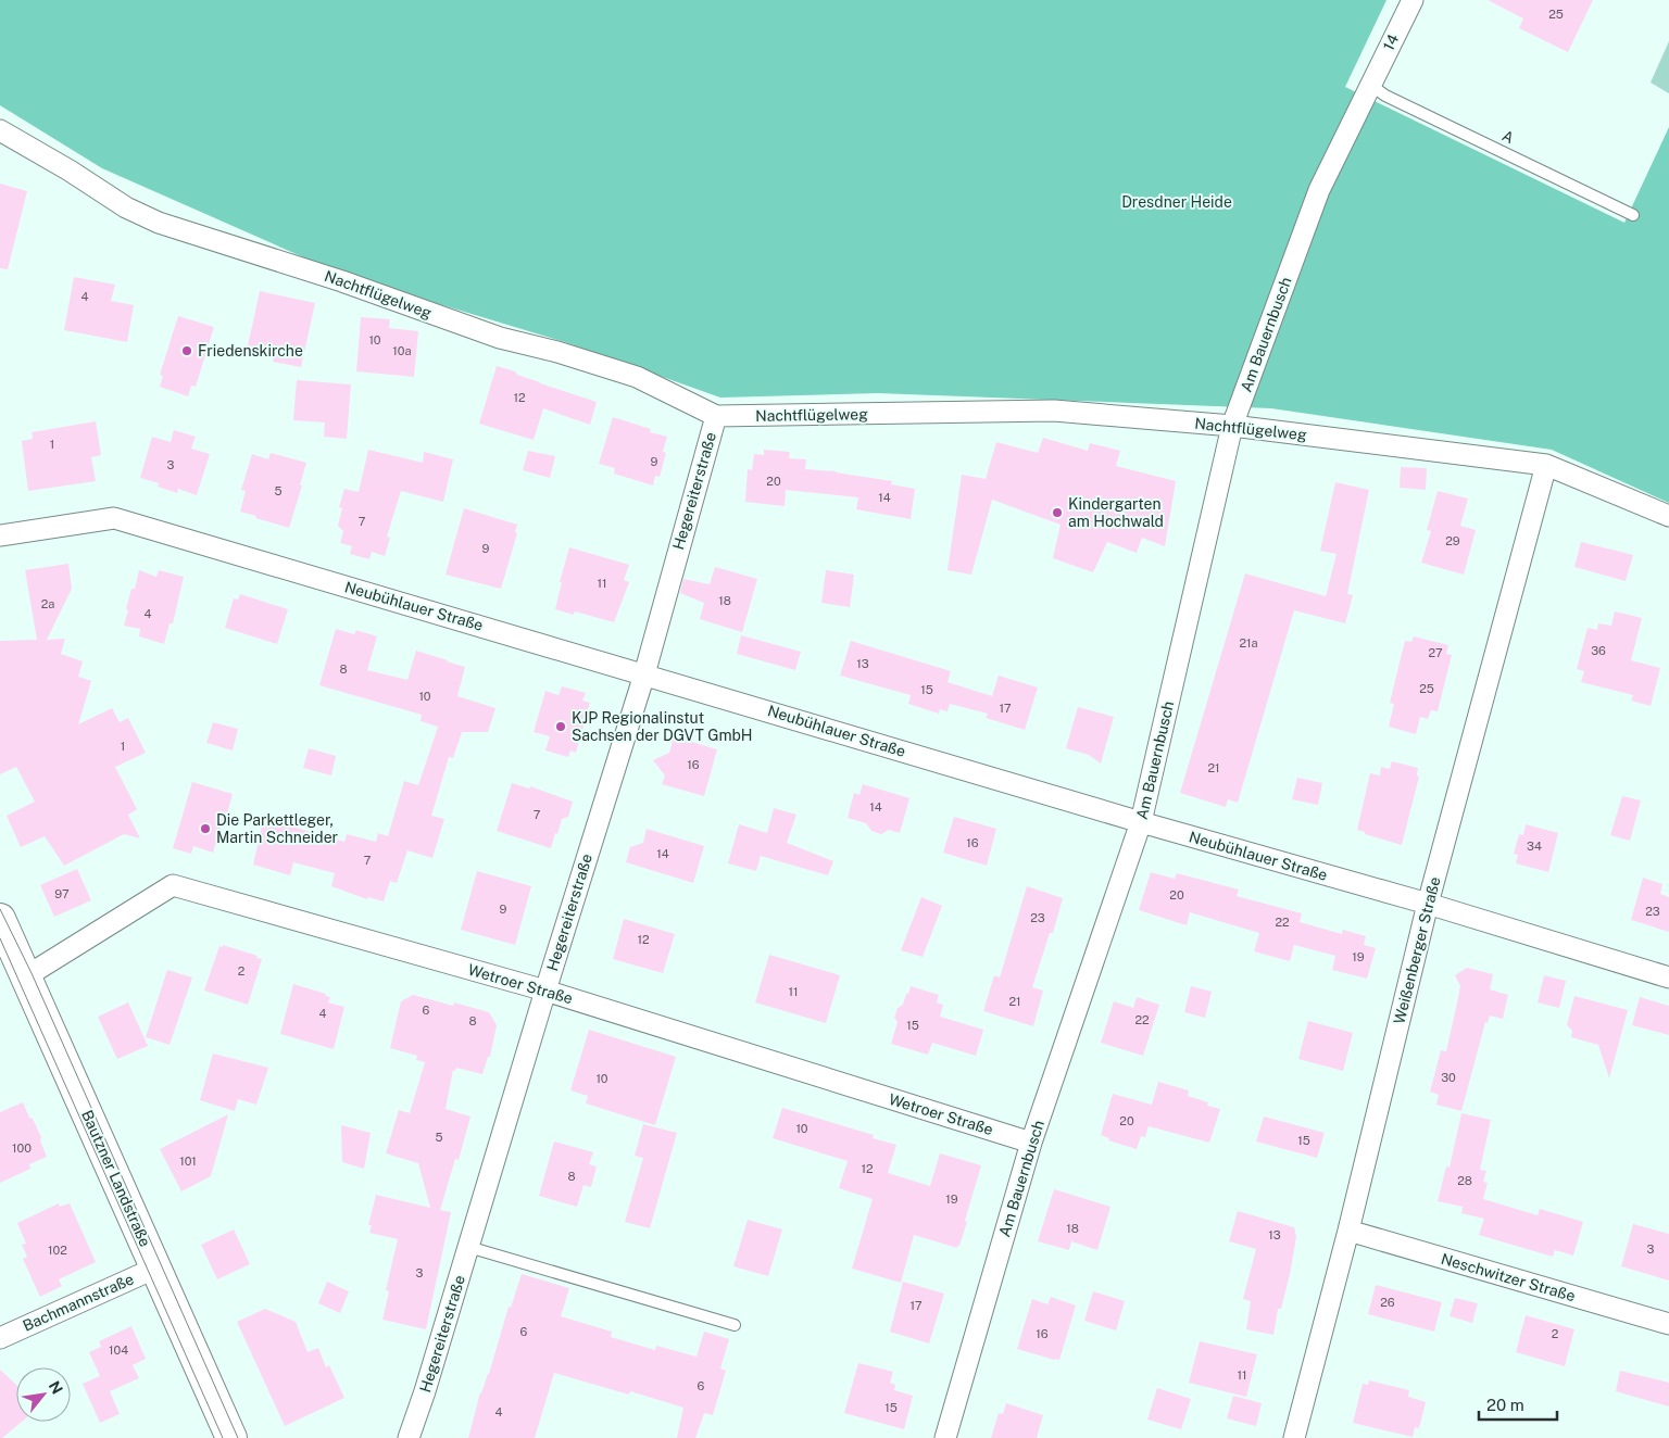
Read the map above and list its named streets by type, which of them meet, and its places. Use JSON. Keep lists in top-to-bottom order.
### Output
{
  "streets": {
    "main road": ["Bautzner Landstraße"],
    "street": [
      "14",
      "Nachtflügelweg",
      "Am Bauernbusch",
      "Hegereiterstraße",
      "Neubühlauer Straße",
      "Weißenberger Straße",
      "Wetroer Straße",
      "Neschwitzer Straße",
      "Bachmannstraße"
    ],
    "lane": ["A"]
  },
  "crossings": [
    ["14", "A"],
    ["14", "Am Bauernbusch"],
    ["A", "Am Bauernbusch"],
    ["Nachtflügelweg", "Am Bauernbusch"],
    ["Nachtflügelweg", "Hegereiterstraße"],
    ["Nachtflügelweg", "Weißenberger Straße"],
    ["Am Bauernbusch", "Neubühlauer Straße"],
    ["Am Bauernbusch", "Wetroer Straße"],
    ["Hegereiterstraße", "Neubühlauer Straße"],
    ["Hegereiterstraße", "Wetroer Straße"],
    ["Neubühlauer Straße", "Weißenberger Straße"],
    ["Weißenberger Straße", "Neschwitzer Straße"],
    ["Wetroer Straße", "Bautzner Landstraße"],
    ["Bautzner Landstraße", "Bachmannstraße"]
  ],
  "parks": ["Dresdner Heide"],
  "places": [
    "Friedenskirche",
    "Kindergarten am Hochwald",
    "KJP Regionalinstut Sachsen der DGVT GmbH",
    "Die Parkettleger, Martin Schneider"
  ],
  "house_numbers": [
    "25",
    "4",
    "10",
    "10a",
    "12",
    "1",
    "9",
    "3",
    "20",
    "5",
    "14",
    "7",
    "29",
    "9",
    "11",
    "18",
    "2a",
    "4",
    "21a",
    "36",
    "27",
    "13",
    "8",
    "25",
    "15",
    "10",
    "17",
    "1",
    "16",
    "21",
    "14",
    "7",
    "16",
    "34",
    "14",
    "7",
    "97",
    "20",
    "9",
    "23",
    "23",
    "22",
    "12",
    "19",
    "2",
    "11",
    "21",
    "6",
    "4",
    "22",
    "8",
    "15",
    "30",
    "10",
    "20",
    "10",
    "5",
    "15",
    "100",
    "101",
    "12",
    "8",
    "28",
    "19",
    "18",
    "13",
    "3",
    "102",
    "3",
    "26",
    "17",
    "6",
    "16",
    "2",
    "104",
    "11",
    "6",
    "15",
    "4"
  ],
  "scale_bar": "20 m",
  "north": "top right"
}
